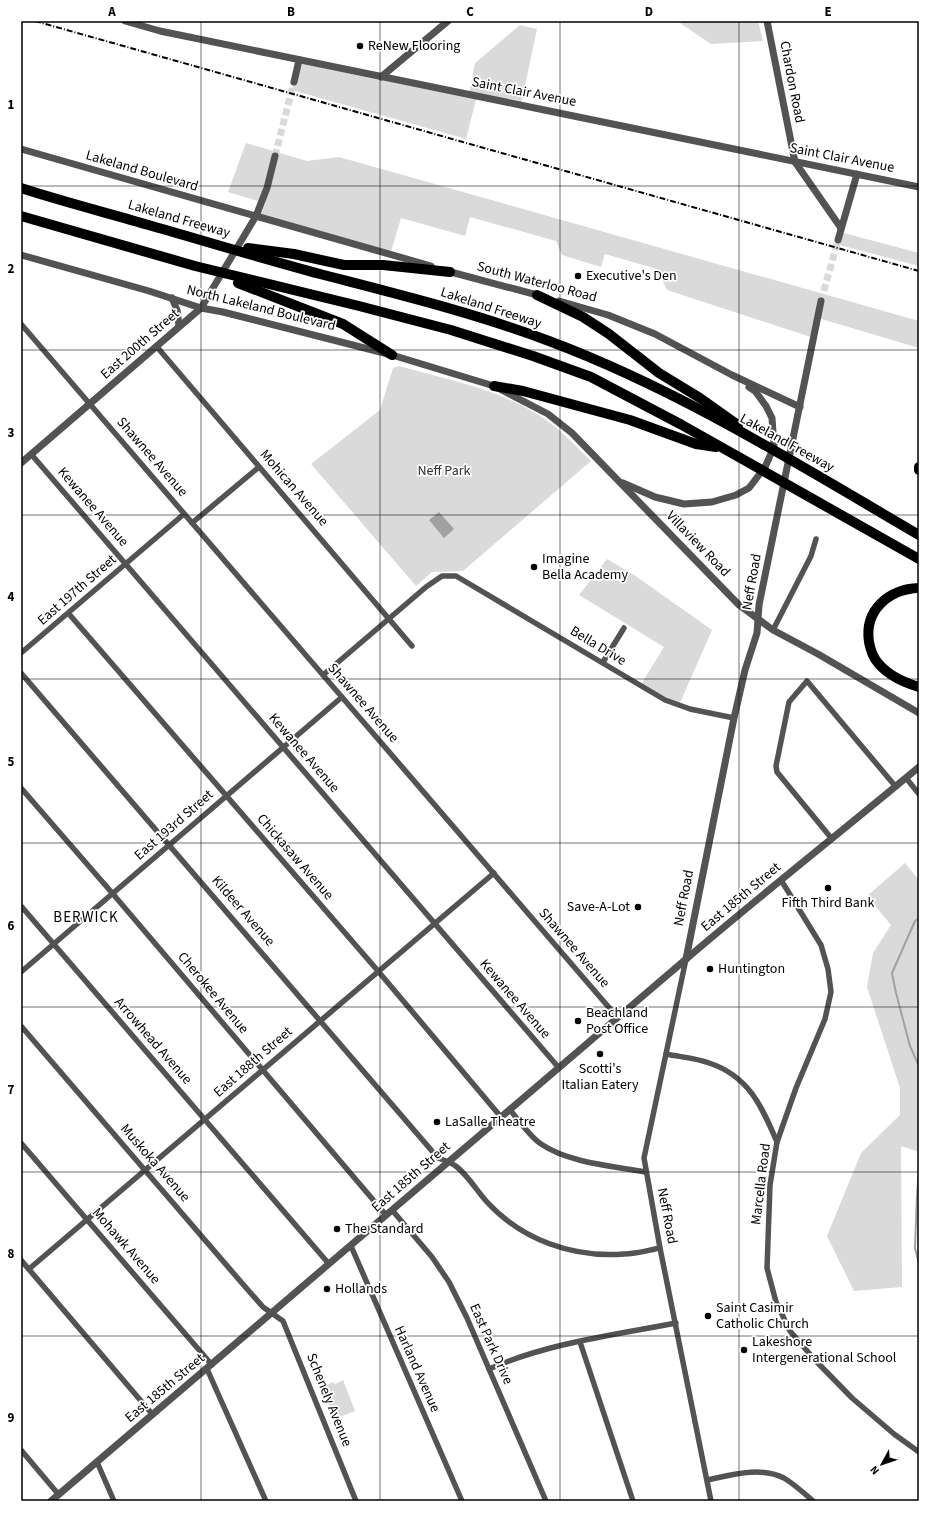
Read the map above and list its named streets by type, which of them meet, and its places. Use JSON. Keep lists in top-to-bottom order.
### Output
{
  "streets": {
    "highway": ["Lakeland Freeway"],
    "street": [
      "Chardon Road",
      "Saint Clair Avenue",
      "Lakeland Boulevard",
      "South Waterloo Road",
      "North Lakeland Boulevard",
      "East 200th Street",
      "Shawnee Avenue",
      "Mohican Avenue",
      "Kewanee Avenue",
      "Villaview Road",
      "Neff Road",
      "East 197th Street",
      "Bella Drive",
      "East 193rd Street",
      "Chickasaw Avenue",
      "East 185th Street",
      "Kildeer Avenue",
      "Cherokee Avenue",
      "Arrowhead Avenue",
      "East 188th Street",
      "Muskoka Avenue",
      "Marcella Road",
      "Mohawk Avenue",
      "East Park Drive",
      "Harland Avenue",
      "Schenely Avenue"
    ]
  },
  "crossings": [
    ["Chardon Road", "Saint Clair Avenue"],
    ["Lakeland Boulevard", "South Waterloo Road"],
    ["Lakeland Boulevard", "East 200th Street"],
    ["South Waterloo Road", "East 200th Street"],
    ["South Waterloo Road", "Neff Road"],
    ["North Lakeland Boulevard", "East 200th Street"],
    ["North Lakeland Boulevard", "Villaview Road"],
    ["East 200th Street", "Shawnee Avenue"],
    ["East 200th Street", "Mohican Avenue"],
    ["East 200th Street", "Kewanee Avenue"],
    ["Shawnee Avenue", "East 197th Street"],
    ["Shawnee Avenue", "East 193rd Street"],
    ["Shawnee Avenue", "East 185th Street"],
    ["Shawnee Avenue", "East 188th Street"],
    ["Mohican Avenue", "Bella Drive"],
    ["Kewanee Avenue", "East 197th Street"],
    ["Kewanee Avenue", "East 193rd Street"],
    ["Kewanee Avenue", "East 185th Street"],
    ["Kewanee Avenue", "East 188th Street"],
    ["Villaview Road", "Neff Road"],
    ["Neff Road", "Bella Drive"],
    ["Neff Road", "East 185th Street"],
    ["Neff Road", "Kildeer Avenue"],
    ["East 197th Street", "Chickasaw Avenue"],
    ["East 193rd Street", "Chickasaw Avenue"],
    ["East 193rd Street", "Kildeer Avenue"],
    ["East 193rd Street", "Cherokee Avenue"],
    ["East 193rd Street", "Arrowhead Avenue"],
    ["Chickasaw Avenue", "East 185th Street"],
    ["Chickasaw Avenue", "East 188th Street"],
    ["East 185th Street", "Kildeer Avenue"],
    ["East 185th Street", "Cherokee Avenue"],
    ["East 185th Street", "Arrowhead Avenue"],
    ["East 185th Street", "Muskoka Avenue"],
    ["East 185th Street", "Marcella Road"],
    ["East 185th Street", "Mohawk Avenue"],
    ["East 185th Street", "East Park Drive"],
    ["East 185th Street", "Harland Avenue"],
    ["East 185th Street", "Schenely Avenue"],
    ["Kildeer Avenue", "East 188th Street"],
    ["Cherokee Avenue", "East 188th Street"],
    ["Cherokee Avenue", "East Park Drive"],
    ["Arrowhead Avenue", "East 188th Street"],
    ["East 188th Street", "Muskoka Avenue"],
    ["East 188th Street", "Mohawk Avenue"],
    ["Muskoka Avenue", "Schenely Avenue"]
  ],
  "districts": ["BERWICK"],
  "parks": ["Neff Park"],
  "places": [
    "ReNew Flooring",
    "Executive's Den",
    "Imagine Bella Academy",
    "Fifth Third Bank",
    "Save-A-Lot",
    "Huntington",
    "Beachland Post Office",
    "Scotti's Italian Eatery",
    "LaSalle Theatre",
    "The Standard",
    "Hollands",
    "Saint Casimir Catholic Church",
    "Lakeshore Intergenerational School"
  ],
  "north": "bottom left",
  "grid": {
    "columns": [
      "A",
      "B",
      "C",
      "D",
      "E"
    ],
    "rows": [
      "1",
      "2",
      "3",
      "4",
      "5",
      "6",
      "7",
      "8",
      "9"
    ]
  }
}
